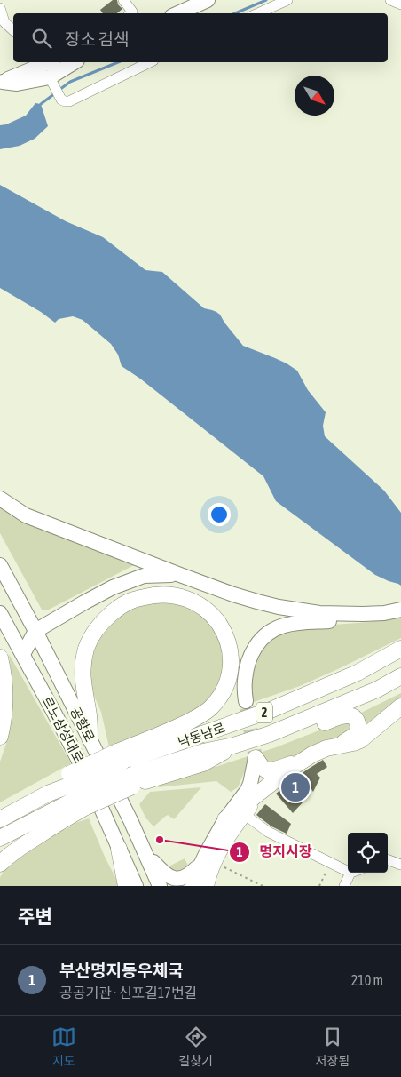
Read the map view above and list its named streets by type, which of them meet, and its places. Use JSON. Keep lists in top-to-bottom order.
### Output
{
  "streets": {
    "main road": [
      "2",
      "공항로",
      "르노삼성대로",
      "낙동남로"
    ]
  },
  "places": ["명지시장"],
  "north": "bottom right",
  "page": {
    "search": "장소 검색",
    "pins": "1",
    "heading": "주변",
    "list": [
      {
        "mark": "1",
        "name": "부산명지동우체국",
        "note": "공공기관 · 신포길17번길",
        "value": "210 m"
      }
    ],
    "nav": ["지도", "길찾기", "저장됨"]
  }
}
